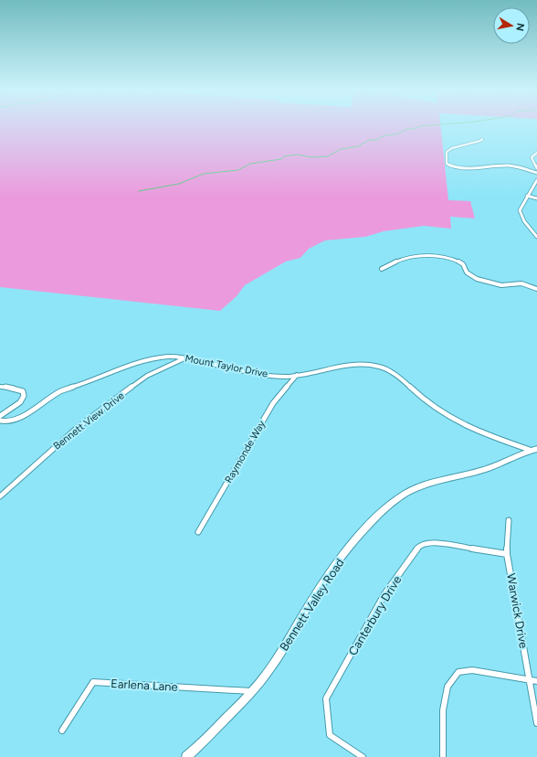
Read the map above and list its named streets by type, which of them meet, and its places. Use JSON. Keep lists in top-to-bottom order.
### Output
{
  "streets": {
    "street": [
      "Mount Taylor Drive",
      "Bennett View Drive",
      "Raymonde Way",
      "Bennett Valley Road",
      "Warwick Drive",
      "Canterbury Drive",
      "Earlena Lane"
    ]
  },
  "crossings": [
    ["Mount Taylor Drive", "Bennett View Drive"],
    ["Mount Taylor Drive", "Raymonde Way"],
    ["Mount Taylor Drive", "Bennett Valley Road"],
    ["Bennett Valley Road", "Earlena Lane"],
    ["Warwick Drive", "Canterbury Drive"]
  ],
  "north": "right"
}
